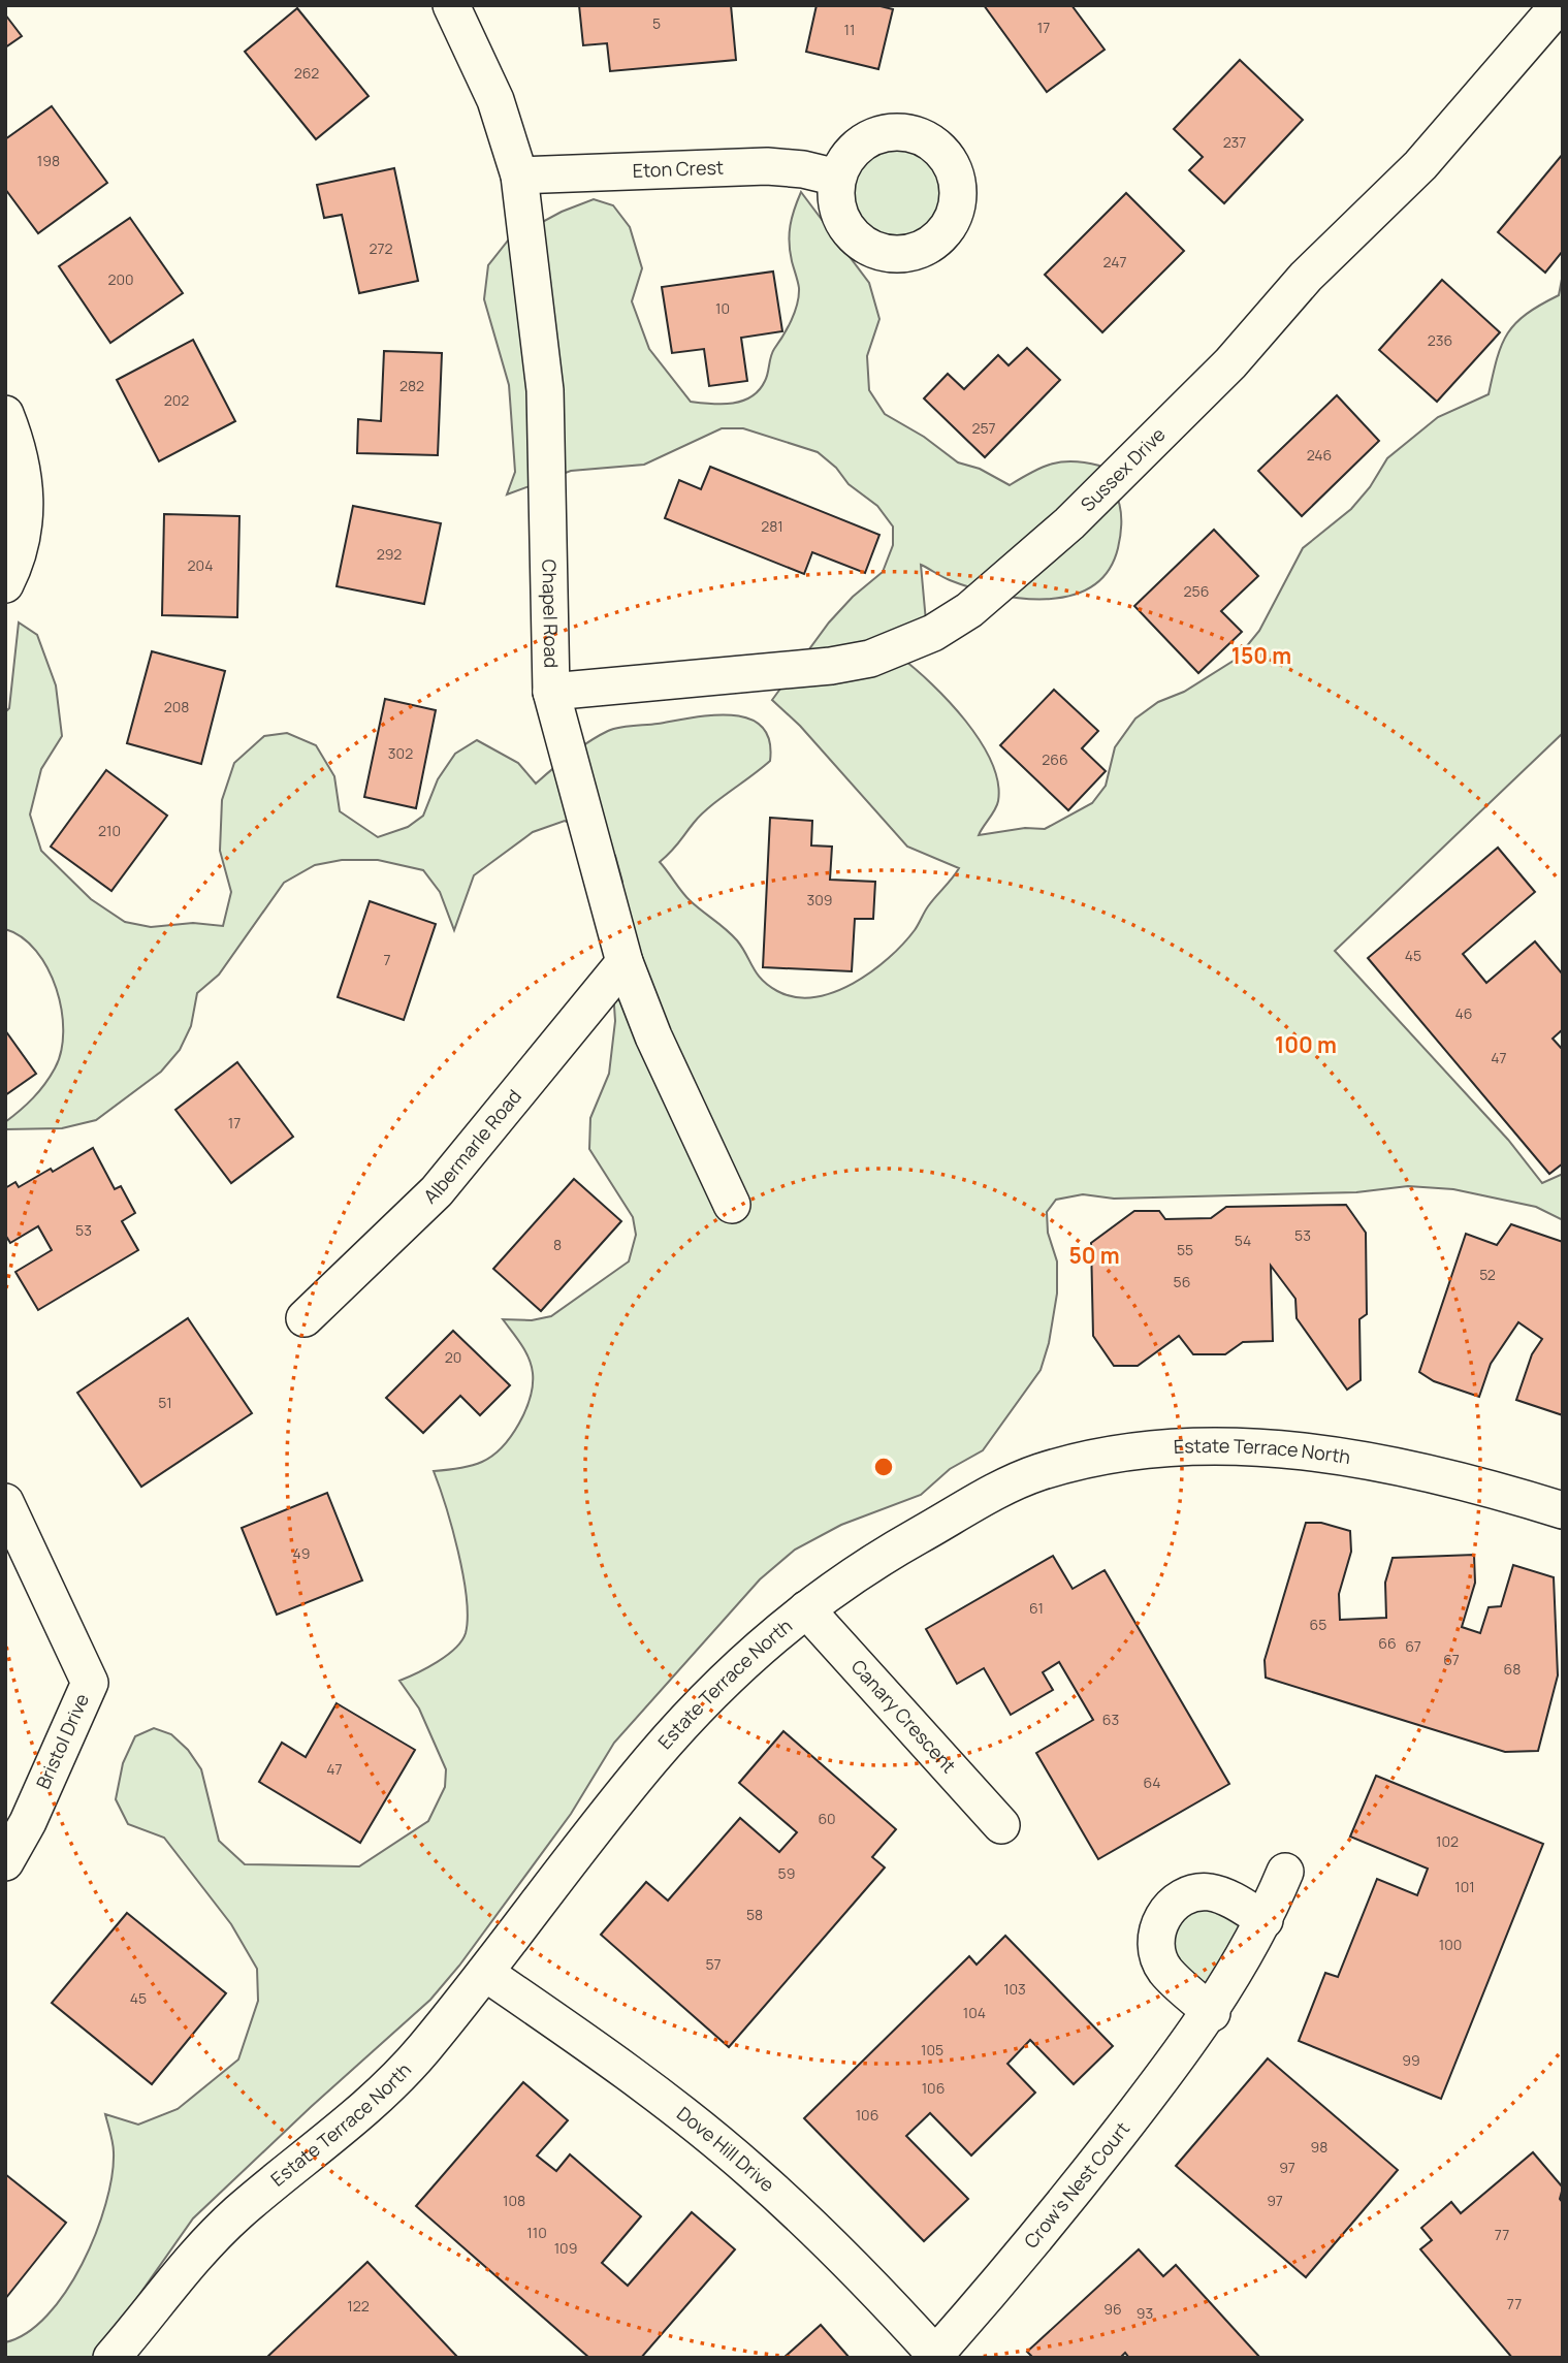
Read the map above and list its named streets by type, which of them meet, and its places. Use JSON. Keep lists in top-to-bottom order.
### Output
{
  "streets": {
    "street": [
      "Eton Crest",
      "Sussex Drive",
      "Chapel Road",
      "Albermarle Road",
      "Estate Terrace North",
      "Canary Crescent",
      "Bristol Drive",
      "Dove Hill Drive",
      "Crow's Nest Court"
    ]
  },
  "crossings": [
    ["Eton Crest", "Chapel Road"],
    ["Sussex Drive", "Chapel Road"],
    ["Chapel Road", "Albermarle Road"],
    ["Estate Terrace North", "Canary Crescent"],
    ["Estate Terrace North", "Dove Hill Drive"],
    ["Dove Hill Drive", "Crow's Nest Court"]
  ],
  "house_numbers": [
    "5",
    "17",
    "11",
    "262",
    "237",
    "198",
    "272",
    "247",
    "200",
    "10",
    "236",
    "282",
    "202",
    "257",
    "246",
    "281",
    "292",
    "204",
    "256",
    "208",
    "302",
    "266",
    "210",
    "309",
    "45",
    "7",
    "46",
    "47",
    "17",
    "53",
    "53",
    "54",
    "8",
    "55",
    "52",
    "56",
    "20",
    "51",
    "49",
    "61",
    "65",
    "66",
    "67",
    "67",
    "68",
    "63",
    "47",
    "64",
    "60",
    "102",
    "59",
    "101",
    "58",
    "100",
    "57",
    "103",
    "45",
    "104",
    "105",
    "99",
    "106",
    "106",
    "98",
    "97",
    "108",
    "97",
    "110",
    "77",
    "109",
    "77",
    "122",
    "96",
    "93"
  ],
  "rings": ["150 m", "100 m", "50 m"]
}
